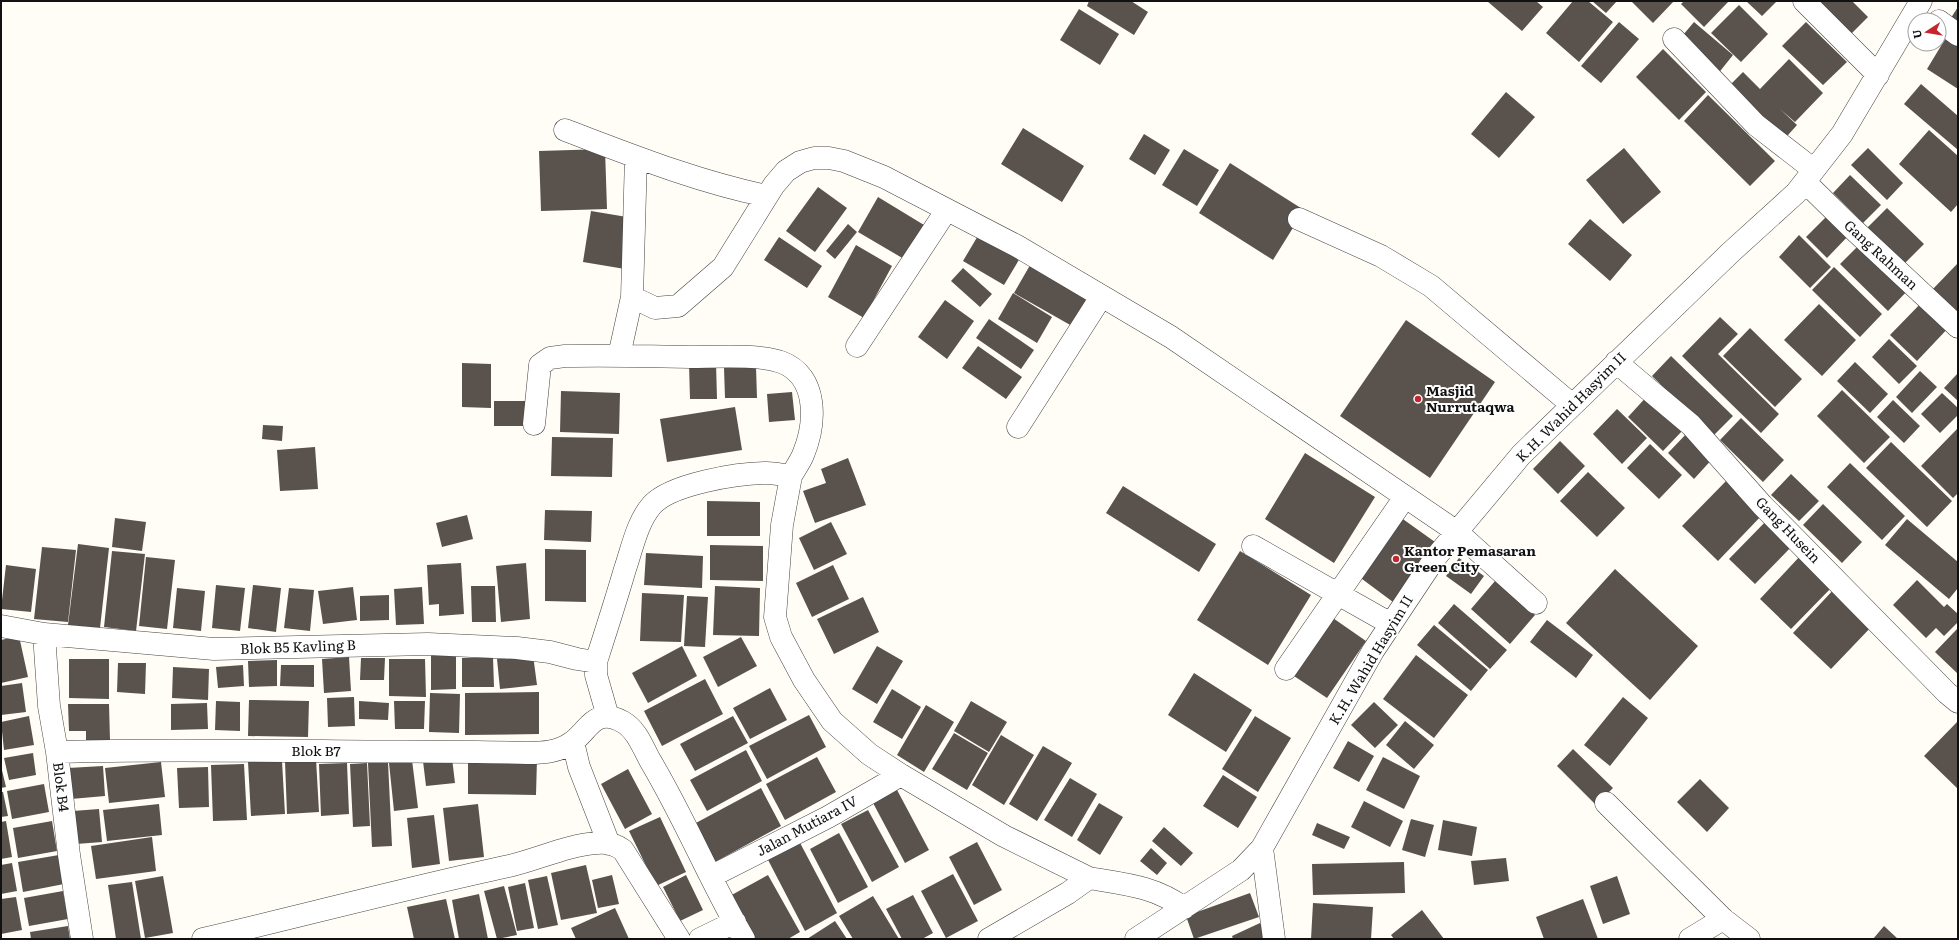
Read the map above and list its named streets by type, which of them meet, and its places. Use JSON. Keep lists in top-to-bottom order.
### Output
{
  "streets": {
    "street": [
      "Gang Rahman",
      "K.H. Wahid Hasyim II",
      "Gang Husein",
      "Blok B5 Kavling B",
      "Blok B7",
      "Blok B4",
      "Jalan Mutiara IV"
    ]
  },
  "crossings": [
    ["Gang Rahman", "K.H. Wahid Hasyim II"],
    ["K.H. Wahid Hasyim II", "Gang Husein"],
    ["Blok B5 Kavling B", "Blok B4"],
    ["Blok B7", "Blok B4"]
  ],
  "places": ["Masjid Nurrutaqwa", "Kantor Pemasaran Green City"],
  "north": "left"
}
